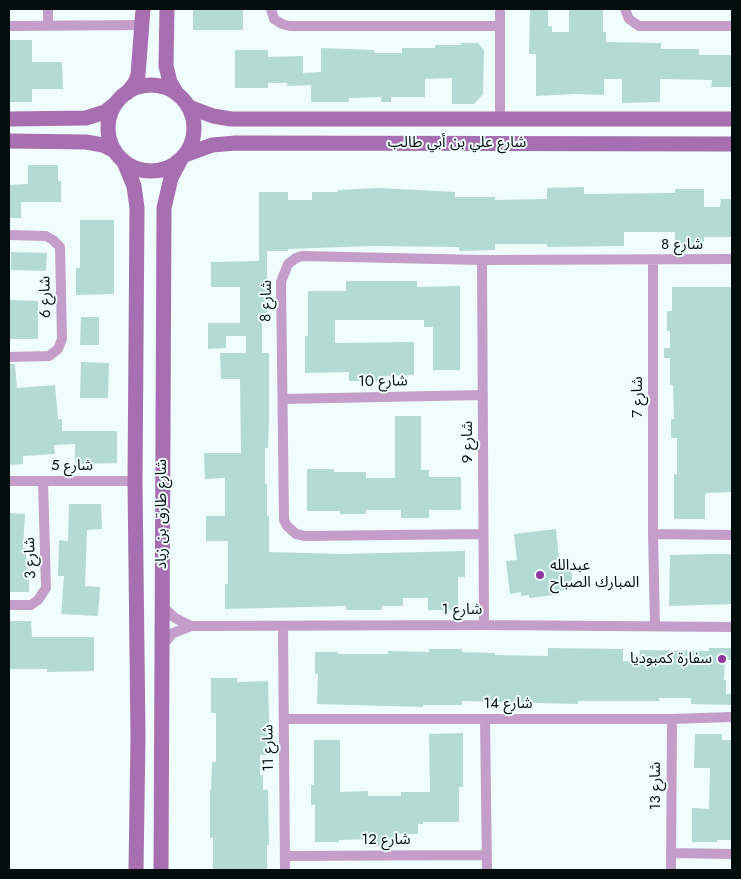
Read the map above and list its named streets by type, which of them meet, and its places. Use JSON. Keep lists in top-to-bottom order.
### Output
{
  "streets": {
    "main road": ["شارع علي بن أبي طالب", "شارع طارق بن زياد"],
    "street": [
      "شارع 8",
      "شارع 6",
      "شارع 10",
      "شارع 7",
      "شارع 9",
      "شارع 5",
      "شارع 3",
      "شارع 1",
      "شارع 14",
      "شارع 11",
      "شارع 13",
      "شارع 12"
    ]
  },
  "crossings": [
    ["شارع علي بن أبي طالب", "شارع طارق بن زياد"],
    ["شارع 8", "شارع 10"],
    ["شارع 8", "شارع 7"],
    ["شارع 8", "شارع 9"],
    ["شارع 10", "شارع 9"],
    ["شارع 7", "شارع 1"],
    ["شارع 9", "شارع 1"],
    ["شارع 5", "شارع طارق بن زياد"],
    ["شارع 5", "شارع 3"],
    ["شارع طارق بن زياد", "شارع 1"],
    ["شارع 1", "شارع 11"],
    ["شارع 14", "شارع 11"],
    ["شارع 14", "شارع 13"],
    ["شارع 11", "شارع 12"]
  ],
  "places": ["عبدالله المبارك الصباح", "سفارة كمبوديا"]
}
